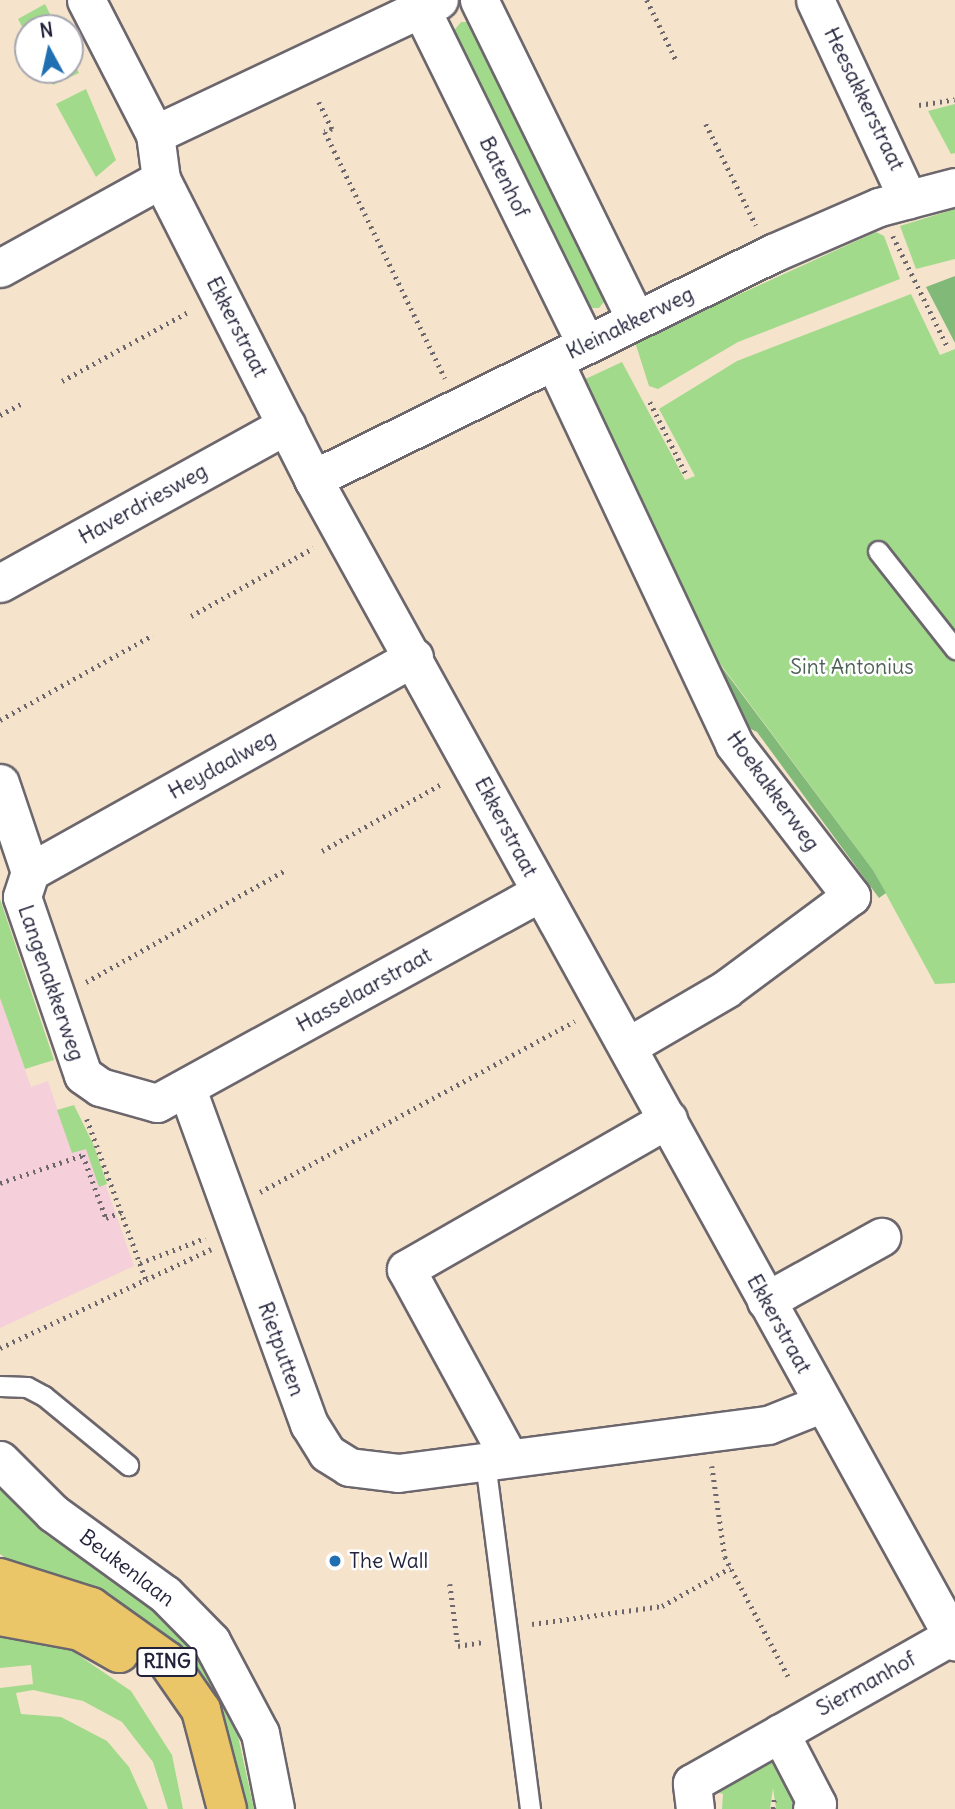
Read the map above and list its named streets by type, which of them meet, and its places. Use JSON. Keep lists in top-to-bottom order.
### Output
{
  "streets": {
    "main road": ["RING"],
    "street": [
      "Heesakkerstraat",
      "Batenhof",
      "Kleinakkerweg",
      "Ekkerstraat",
      "Haverdriesweg",
      "Heydaalweg",
      "Hoekakkerweg",
      "Langenakkerweg",
      "Hasselaarstraat",
      "Rietputten",
      "Beukenlaan",
      "Siermanhof"
    ]
  },
  "crossings": [
    ["Heesakkerstraat", "Kleinakkerweg"],
    ["Batenhof", "Kleinakkerweg"],
    ["Batenhof", "Ekkerstraat"],
    ["Batenhof", "Hoekakkerweg"],
    ["Kleinakkerweg", "Ekkerstraat"],
    ["Kleinakkerweg", "Hoekakkerweg"],
    ["Ekkerstraat", "Haverdriesweg"],
    ["Ekkerstraat", "Heydaalweg"],
    ["Ekkerstraat", "Hoekakkerweg"],
    ["Ekkerstraat", "Hasselaarstraat"],
    ["Ekkerstraat", "Rietputten"],
    ["Ekkerstraat", "Siermanhof"],
    ["Heydaalweg", "Langenakkerweg"],
    ["Langenakkerweg", "Hasselaarstraat"],
    ["Langenakkerweg", "Rietputten"],
    ["Hasselaarstraat", "Rietputten"]
  ],
  "parks": ["Sint Antonius"],
  "places": ["The Wall"],
  "north": "top"
}
